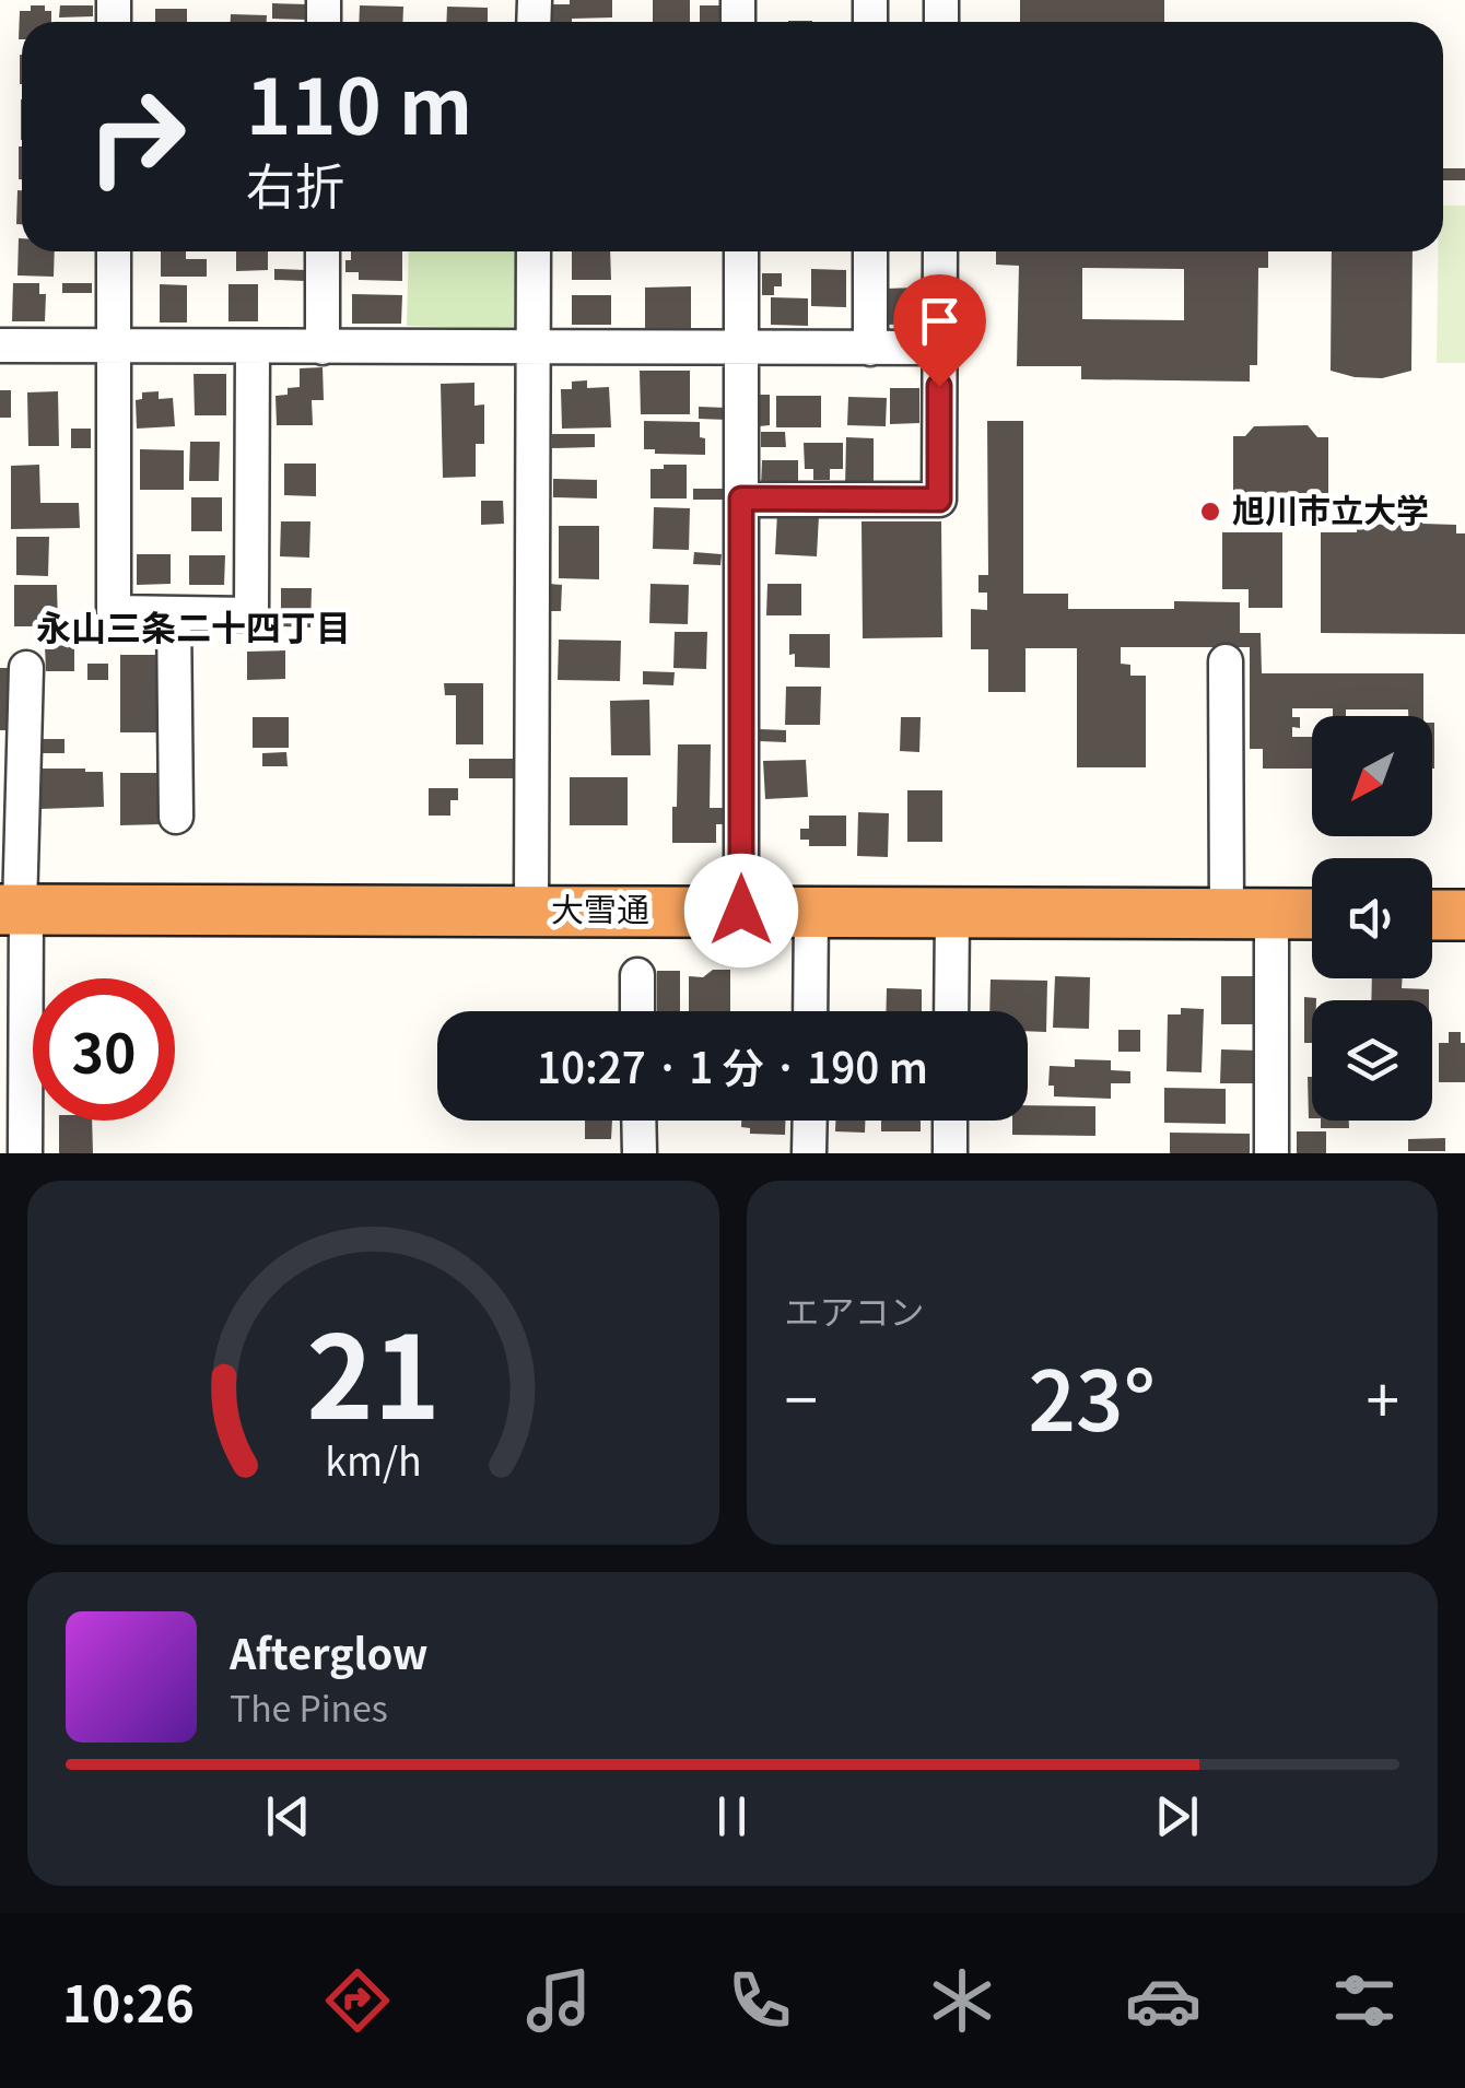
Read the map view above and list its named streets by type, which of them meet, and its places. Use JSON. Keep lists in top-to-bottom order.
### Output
{
  "streets": {
    "highway": ["大雪通"]
  },
  "districts": ["永山三条二十四丁目"],
  "places": ["旭川市立大学"],
  "north": "bottom left",
  "page": {
    "turn": ["110 m", "右折"],
    "limit": "30",
    "trip": "10:27 · 1 分 · 190 m",
    "tile": "エアコン",
    "heat": ["−", "23°", "+"],
    "song": ["Afterglow", "The Pines"],
    "tabs": "10:26",
    "gauge": ["21", "km/h"]
  }
}
